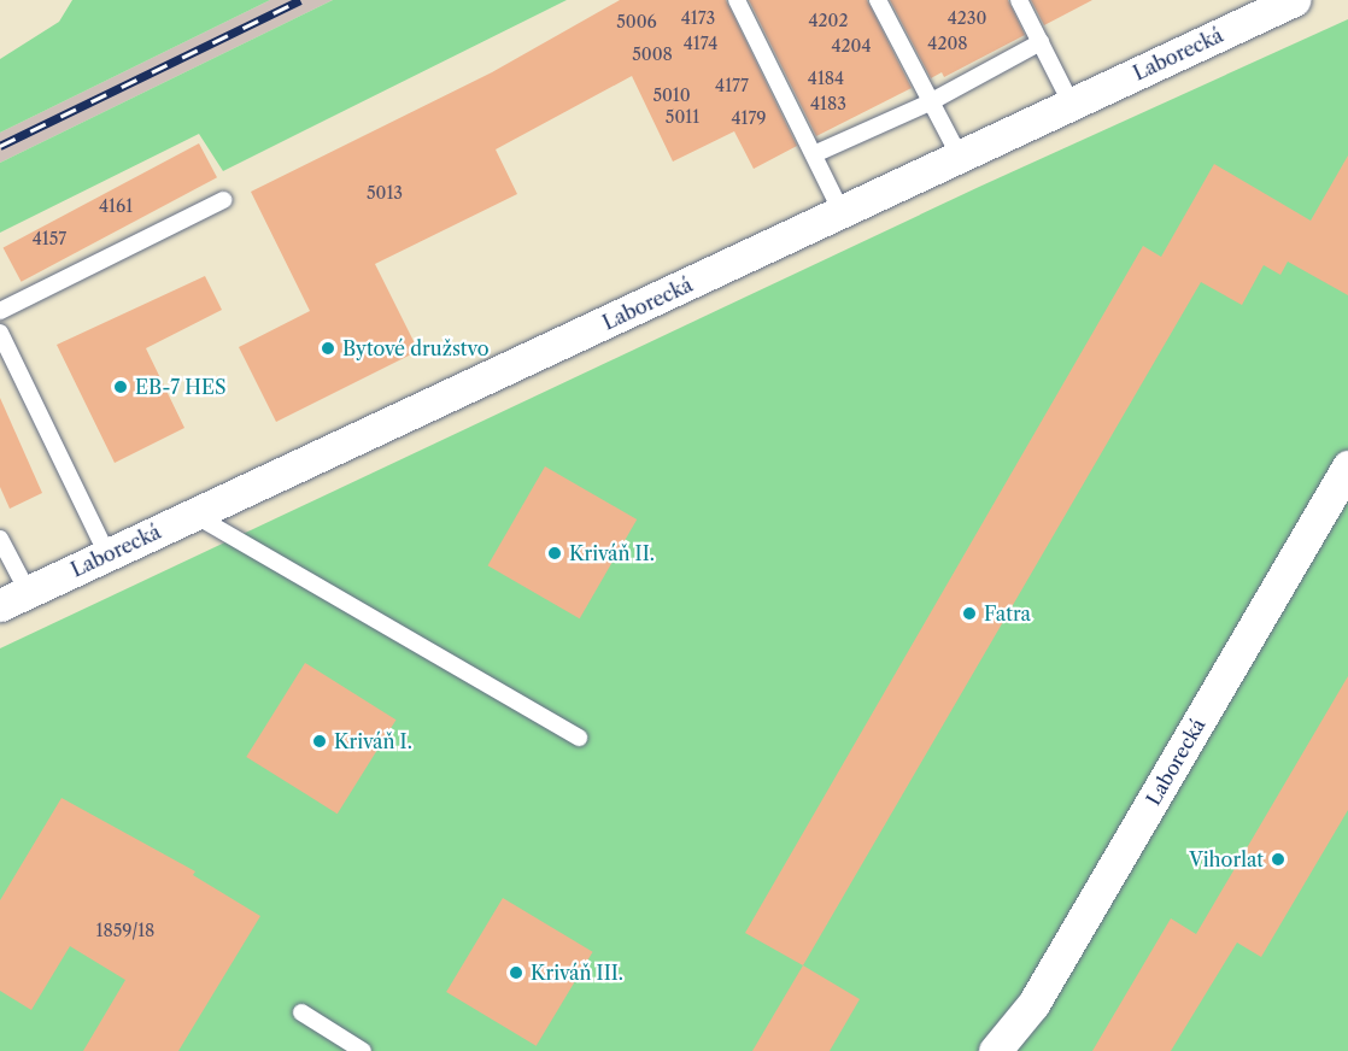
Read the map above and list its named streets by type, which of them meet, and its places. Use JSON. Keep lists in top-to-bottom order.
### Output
{
  "streets": {
    "street": ["Laborecká"]
  },
  "places": [
    "Bytové družstvo",
    "EB-7 HES",
    "Kriváň II.",
    "Fatra",
    "Kriváň I.",
    "Vihorlat",
    "Kriváň III."
  ],
  "house_numbers": [
    "4173",
    "4230",
    "4202",
    "5006",
    "4174",
    "4208",
    "4204",
    "5008",
    "4184",
    "4177",
    "5010",
    "4183",
    "5011",
    "4179",
    "5013",
    "4161",
    "4157",
    "1859/18"
  ]
}
